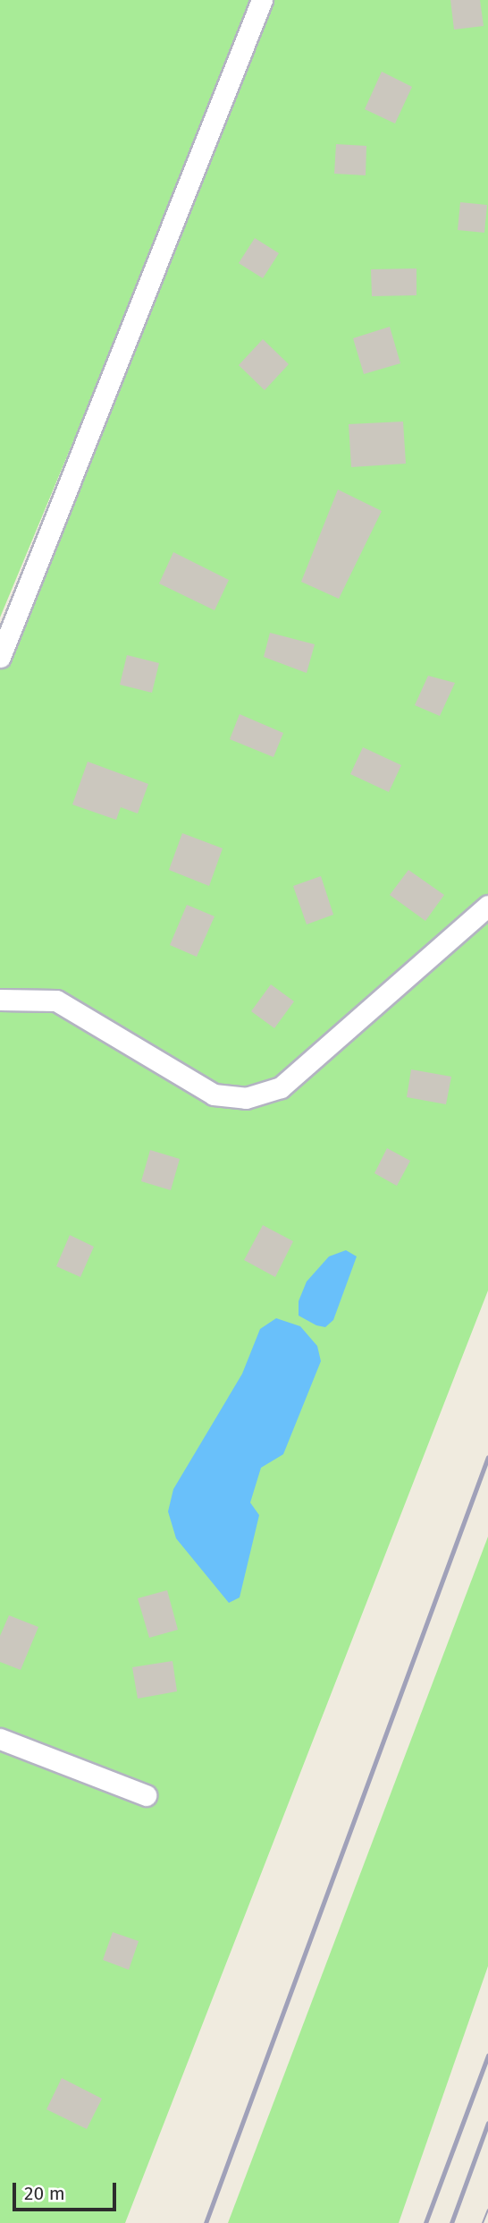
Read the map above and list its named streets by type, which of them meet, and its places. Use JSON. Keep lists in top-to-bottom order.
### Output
{
  "scale_bar": "20 m"
}
